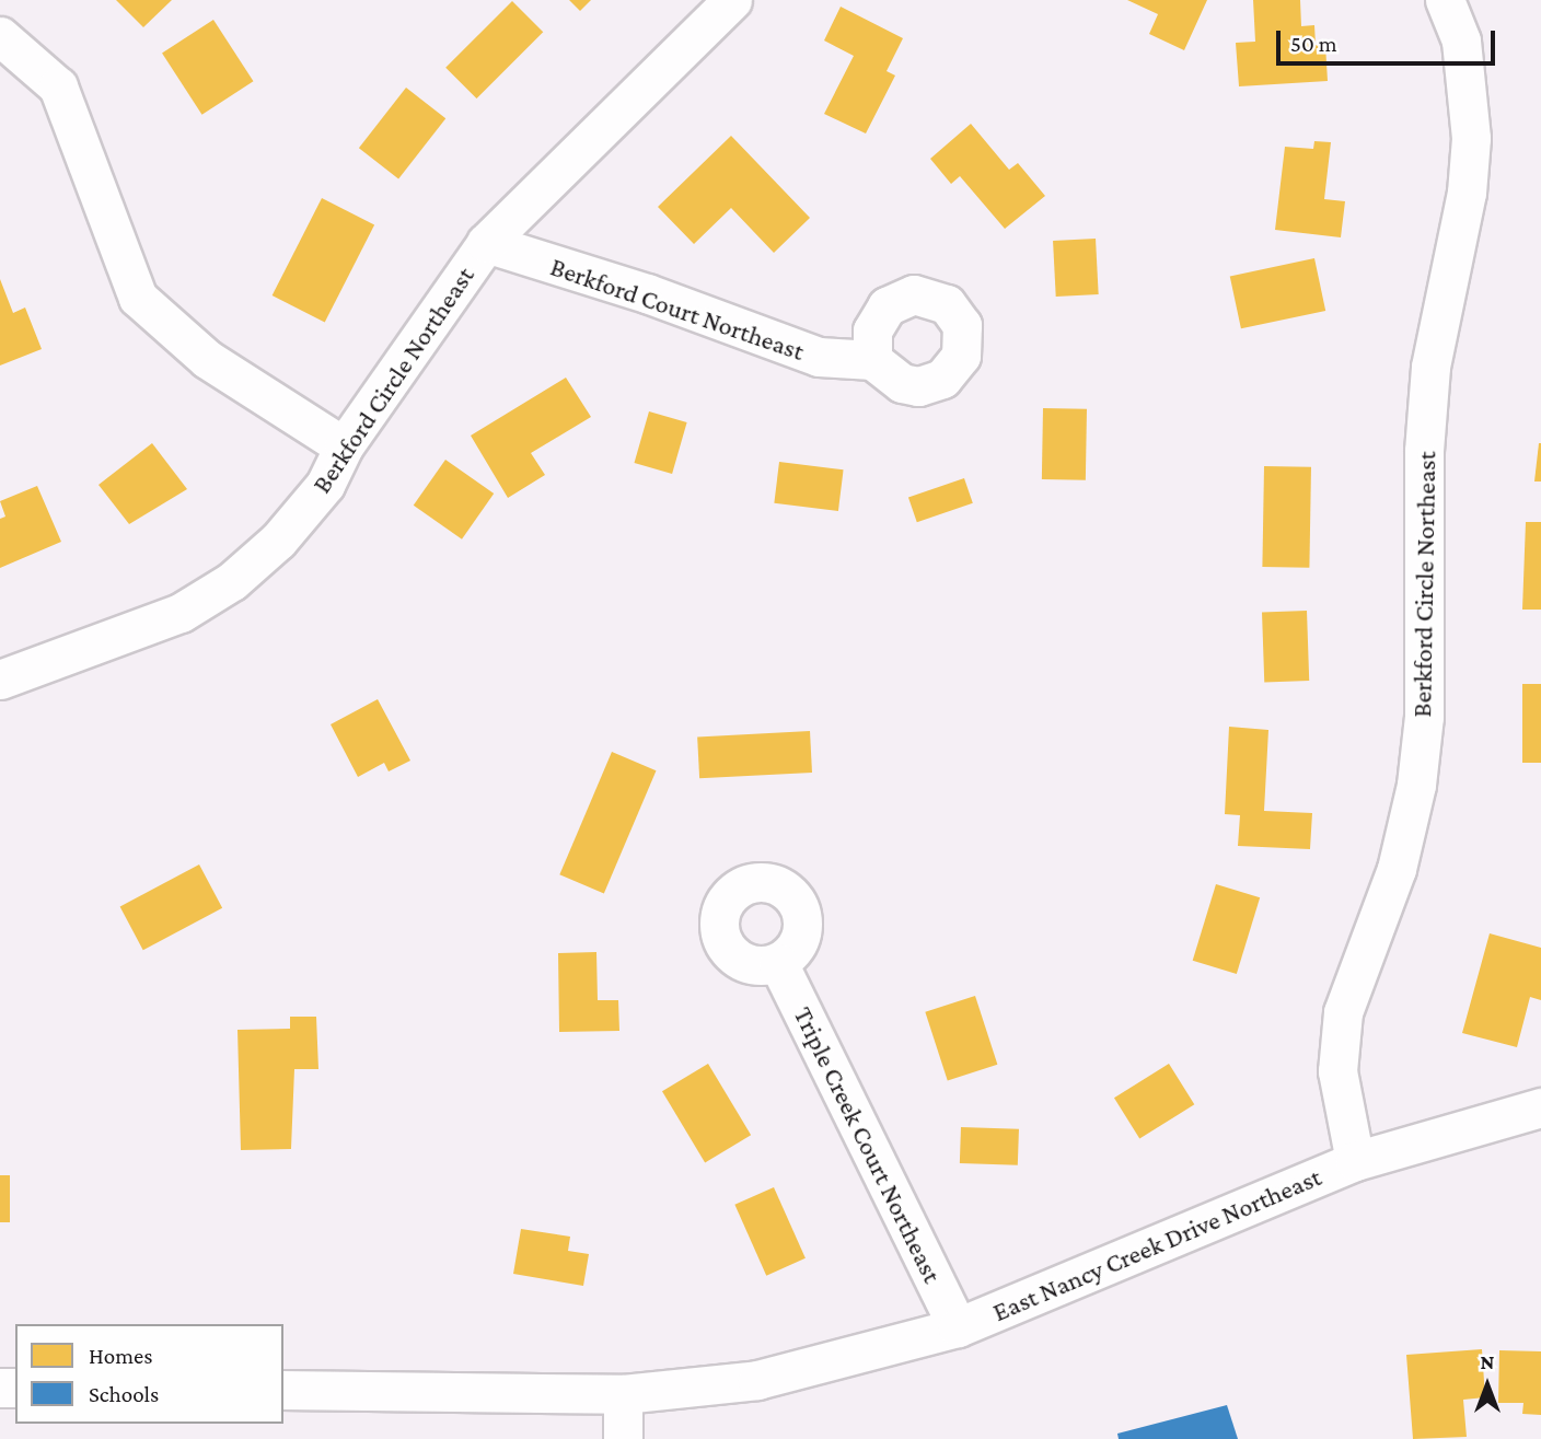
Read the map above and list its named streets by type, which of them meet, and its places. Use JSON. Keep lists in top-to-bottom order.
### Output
{
  "streets": {
    "street": [
      "Berkford Court Northeast",
      "Berkford Circle Northeast",
      "Triple Creek Court Northeast",
      "East Nancy Creek Drive Northeast"
    ]
  },
  "crossings": [
    ["Berkford Court Northeast", "Berkford Circle Northeast"],
    ["Berkford Circle Northeast", "East Nancy Creek Drive Northeast"],
    ["Triple Creek Court Northeast", "East Nancy Creek Drive Northeast"]
  ],
  "legend": ["Homes", "Schools"],
  "scale_bar": "50 m",
  "north": "top"
}
